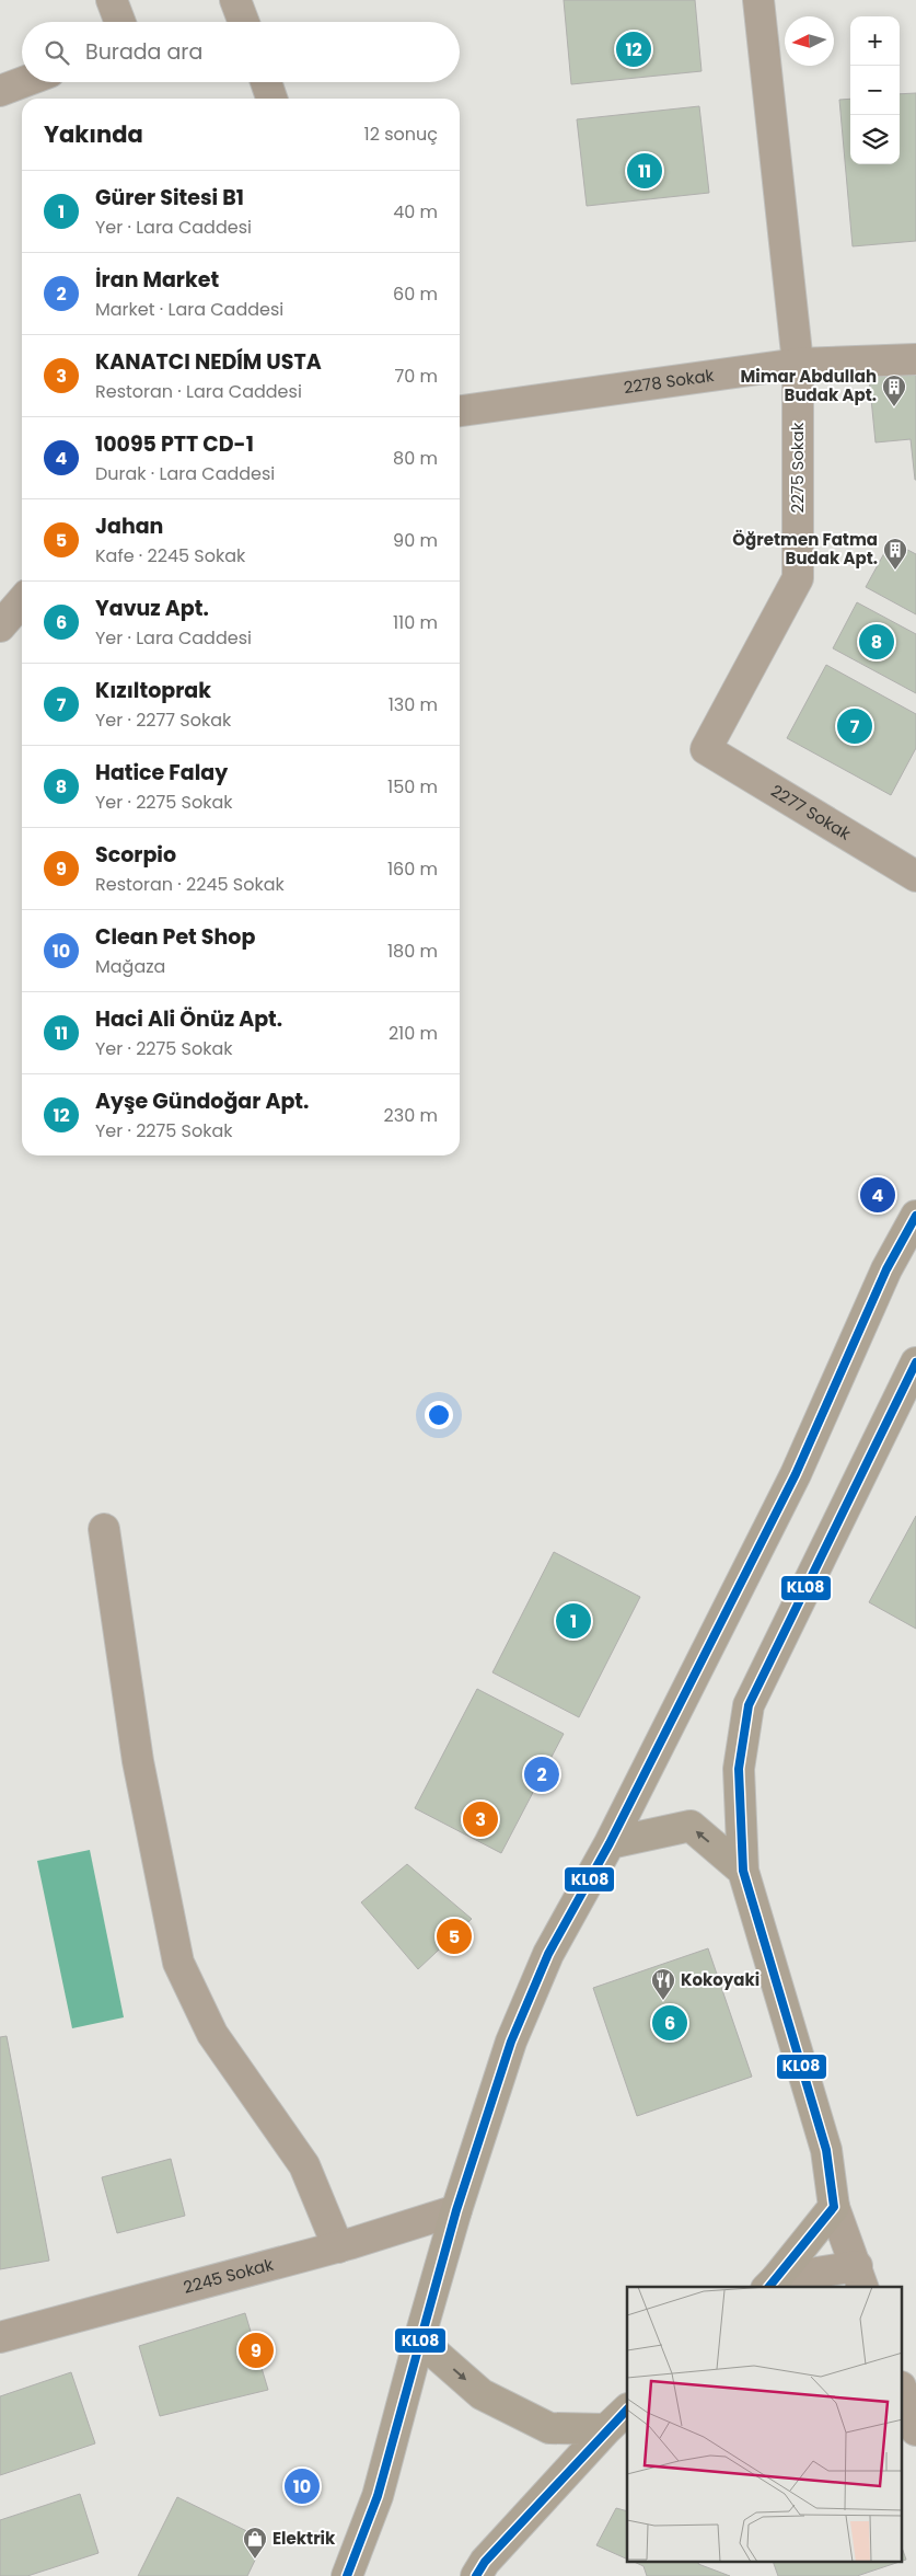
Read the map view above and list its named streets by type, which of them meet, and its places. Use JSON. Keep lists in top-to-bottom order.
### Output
{
  "streets": {
    "street": [
      "2278 Sokak",
      "2275 Sokak",
      "2277 Sokak",
      "2245 Sokak"
    ]
  },
  "crossings": [
    ["2278 Sokak", "2275 Sokak"],
    ["2275 Sokak", "2277 Sokak"]
  ],
  "places": {
    "building": ["Mimar Abdullah Budak Apt.", "Öğretmen Fatma Budak Apt."],
    "restaurant": ["Kokoyaki"],
    "shop": ["Elektrik"]
  },
  "lines": ["transit line KL08"],
  "north": "left",
  "page": {
    "map_buttons": ["+", "−"],
    "search": "Burada ara",
    "pins": [
      "12",
      "11",
      "8",
      "7",
      "4",
      "1",
      "2",
      "3",
      "5",
      "6",
      "9",
      "10"
    ],
    "heading": ["Yakında", "12 sonuç"],
    "list": [
      {
        "mark": "1",
        "name": "Gürer Sitesi B1",
        "note": "Yer · Lara Caddesi",
        "value": "40 m"
      },
      {
        "mark": "2",
        "name": "İran Market",
        "note": "Market · Lara Caddesi",
        "value": "60 m"
      },
      {
        "mark": "3",
        "name": "KANATCI NEDÍM USTA",
        "note": "Restoran · Lara Caddesi",
        "value": "70 m"
      },
      {
        "mark": "4",
        "name": "10095 PTT CD-1",
        "note": "Durak · Lara Caddesi",
        "value": "80 m"
      },
      {
        "mark": "5",
        "name": "Jahan",
        "note": "Kafe · 2245 Sokak",
        "value": "90 m"
      },
      {
        "mark": "6",
        "name": "Yavuz Apt.",
        "note": "Yer · Lara Caddesi",
        "value": "110 m"
      },
      {
        "mark": "7",
        "name": "Kızıltoprak",
        "note": "Yer · 2277 Sokak",
        "value": "130 m"
      },
      {
        "mark": "8",
        "name": "Hatice Falay",
        "note": "Yer · 2275 Sokak",
        "value": "150 m"
      },
      {
        "mark": "9",
        "name": "Scorpio",
        "note": "Restoran · 2245 Sokak",
        "value": "160 m"
      },
      {
        "mark": "10",
        "name": "Clean Pet Shop",
        "note": "Mağaza",
        "value": "180 m"
      },
      {
        "mark": "11",
        "name": "Haci Ali Önüz Apt.",
        "note": "Yer · 2275 Sokak",
        "value": "210 m"
      },
      {
        "mark": "12",
        "name": "Ayşe Gündoğar Apt.",
        "note": "Yer · 2275 Sokak",
        "value": "230 m"
      }
    ]
  }
}
